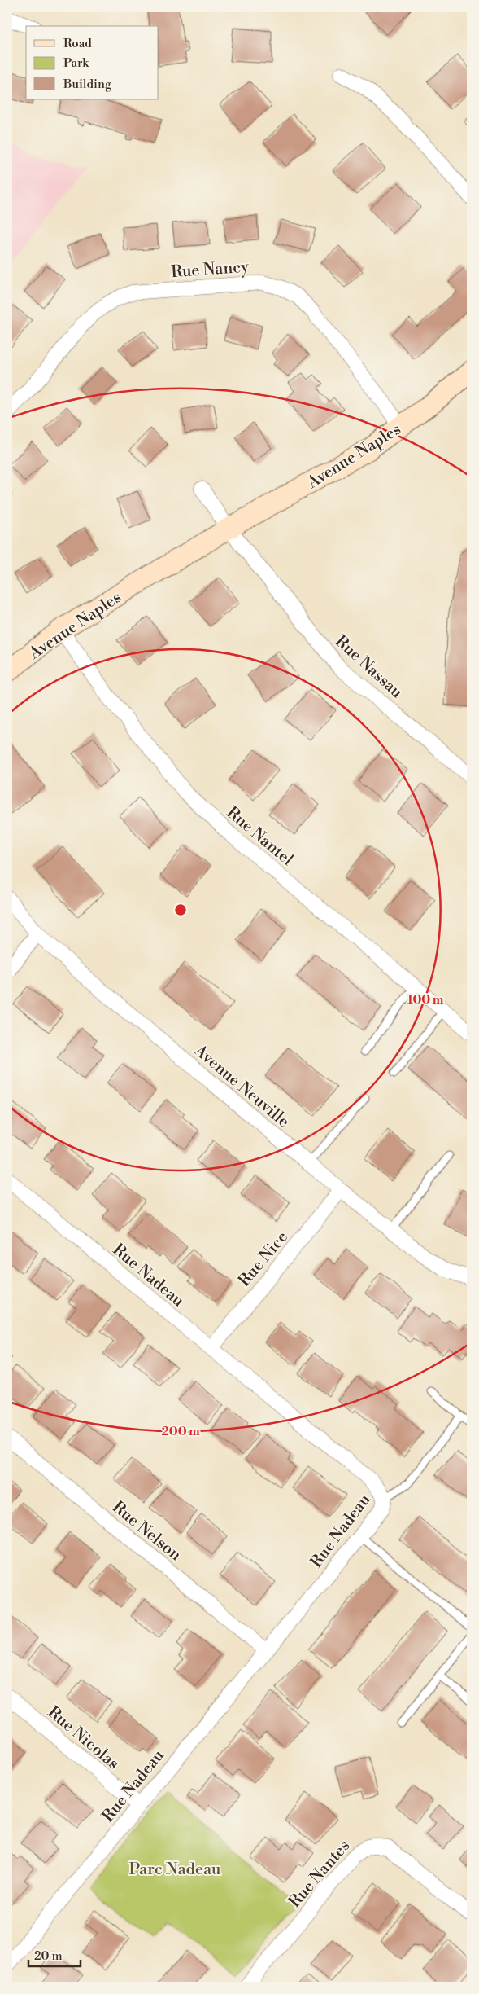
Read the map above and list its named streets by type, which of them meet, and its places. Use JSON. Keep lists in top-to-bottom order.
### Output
{
  "streets": {
    "street": [
      "Rue Nancy",
      "Avenue Naples",
      "Rue Nassau",
      "Rue Nantel",
      "Avenue Neuville",
      "Rue Nice",
      "Rue Nadeau",
      "Rue Nelson",
      "Rue Nicolas",
      "Rue Nantes"
    ]
  },
  "crossings": [
    ["Rue Nancy", "Avenue Naples"],
    ["Avenue Naples", "Rue Nassau"],
    ["Avenue Naples", "Rue Nantel"],
    ["Avenue Neuville", "Rue Nice"],
    ["Rue Nice", "Rue Nadeau"],
    ["Rue Nadeau", "Rue Nelson"],
    ["Rue Nadeau", "Rue Nicolas"]
  ],
  "parks": ["Parc Nadeau"],
  "legend": ["Road", "Park", "Building"],
  "scale_bar": "20 m",
  "rings": ["100 m", "200 m"]
}
